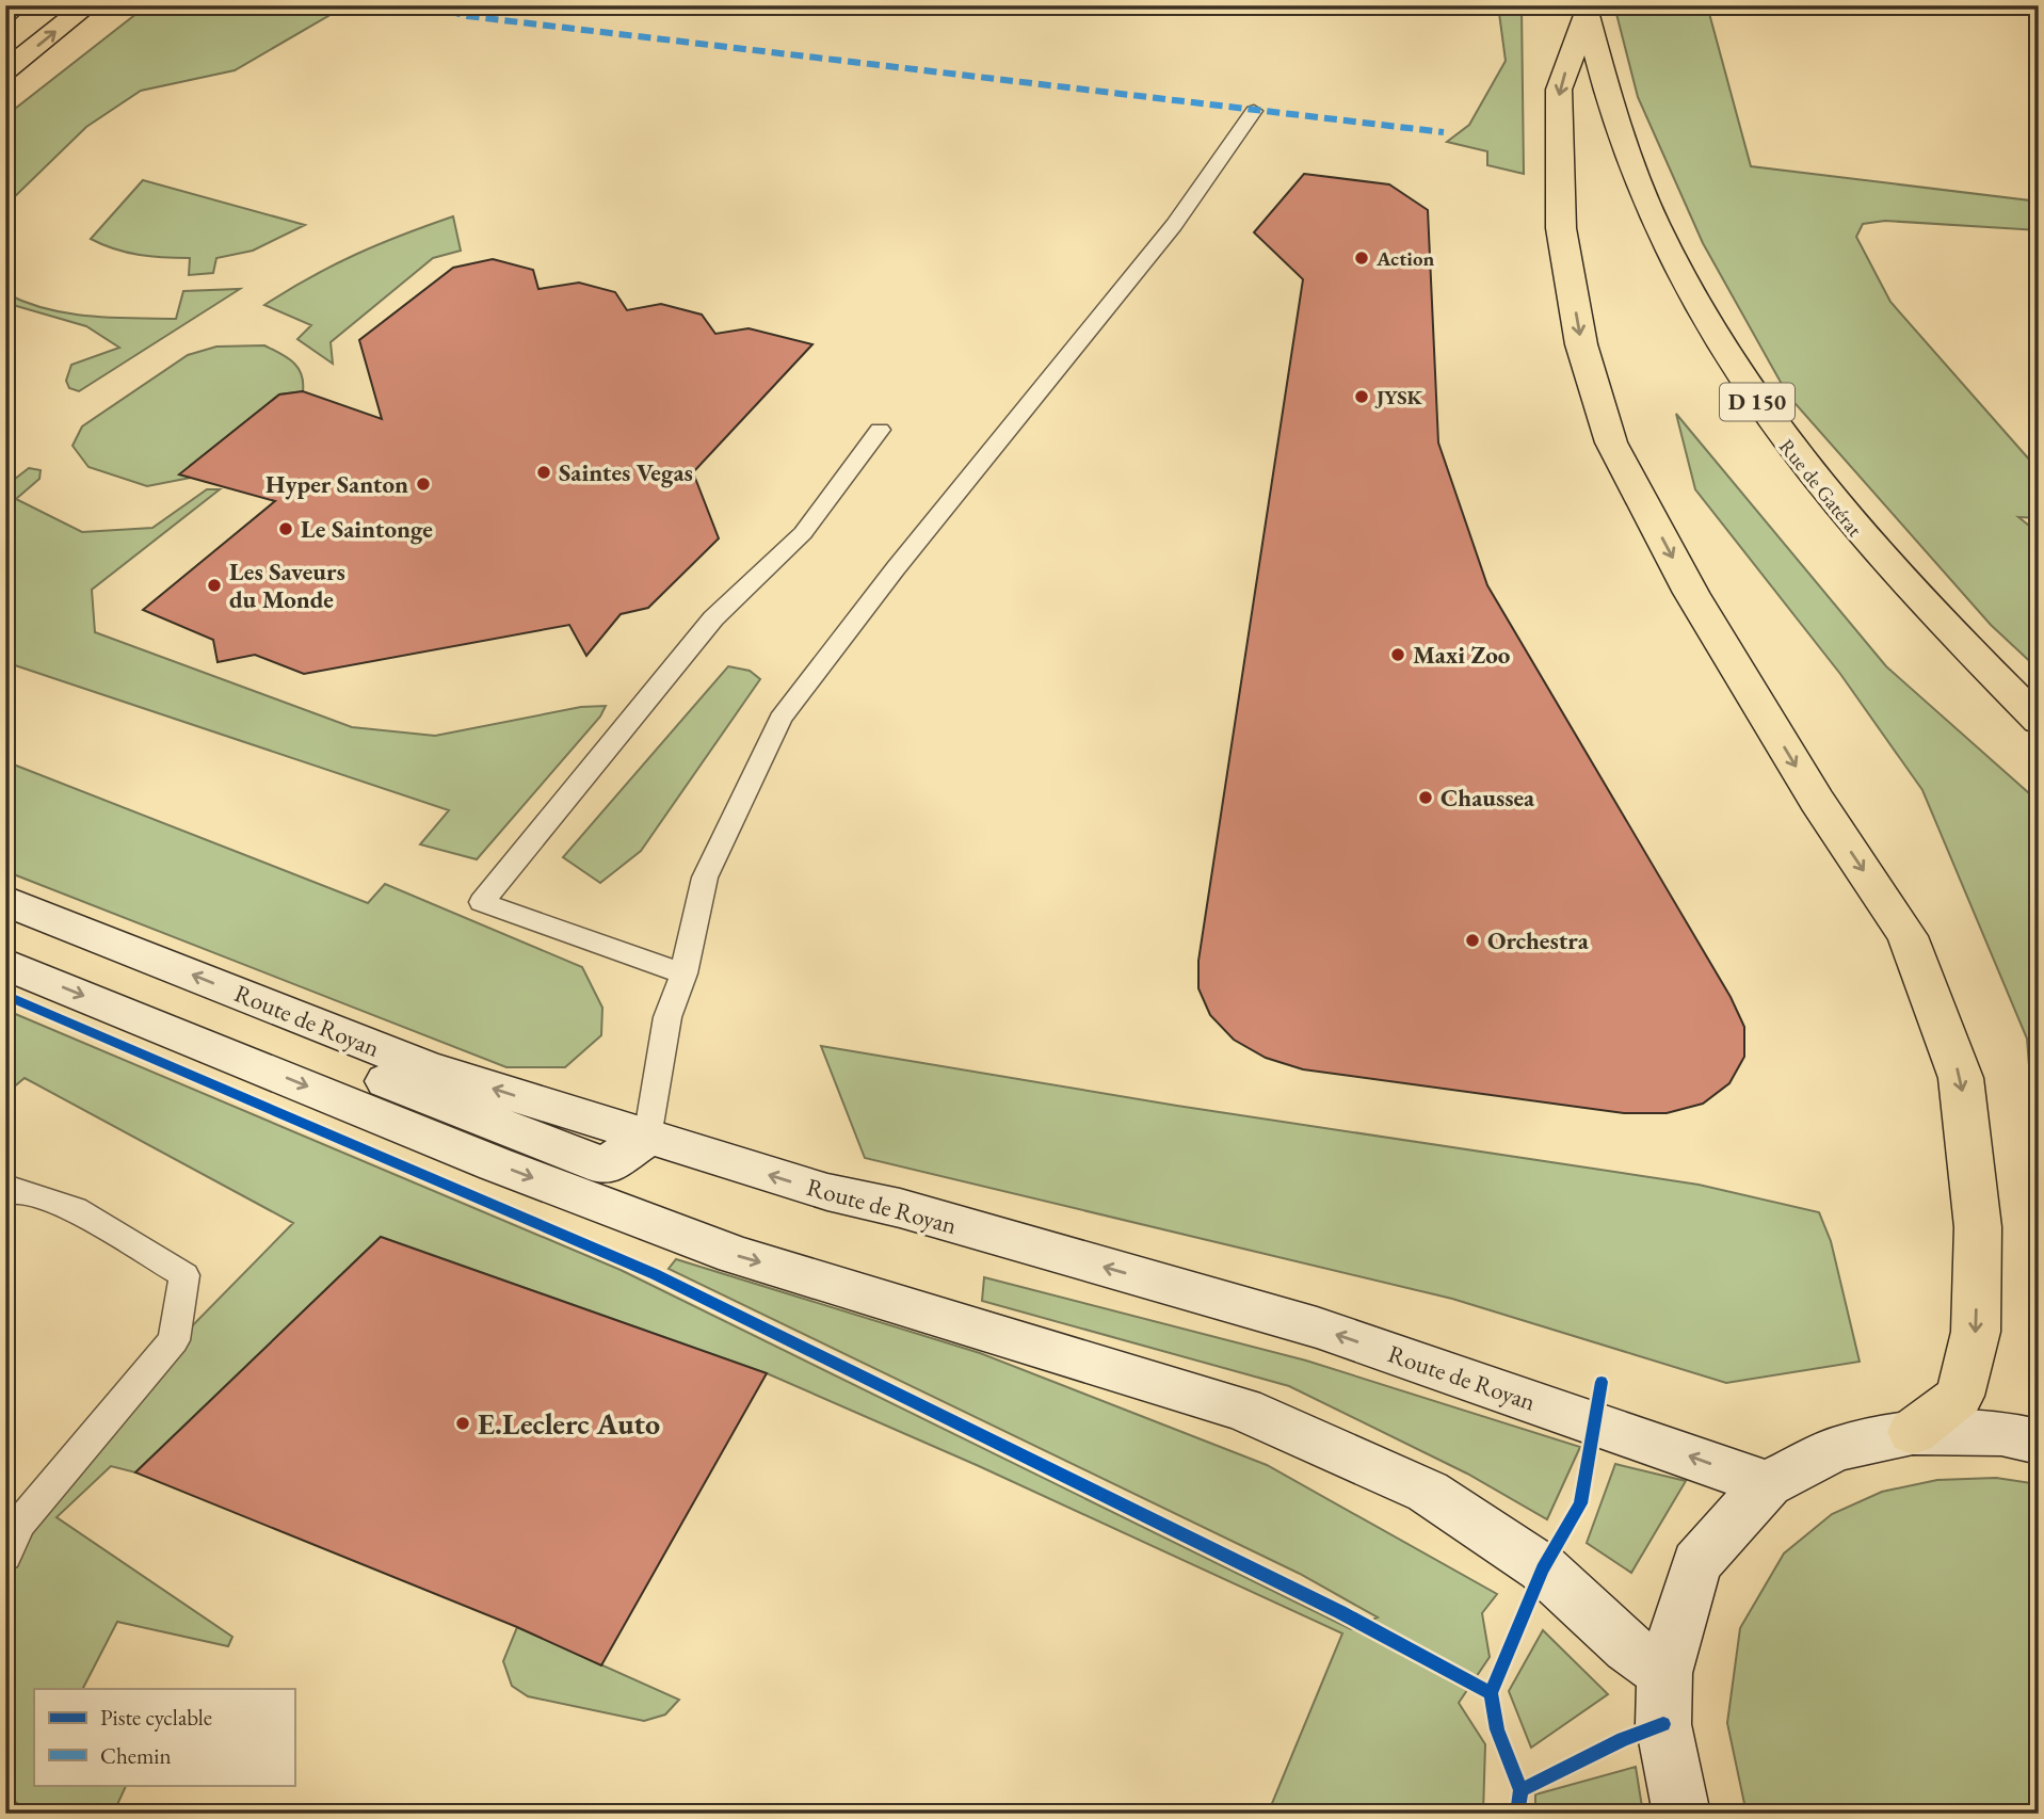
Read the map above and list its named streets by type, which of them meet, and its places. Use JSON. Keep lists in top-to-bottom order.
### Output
{
  "streets": {
    "main road": ["D 150", "Rue de Gatérat", "Route de Royan"]
  },
  "places": [
    "Action",
    "JYSK",
    "Saintes Vegas",
    "Hyper Santon",
    "Le Saintonge",
    "Les Saveurs du Monde",
    "Maxi Zoo",
    "Chaussea",
    "Orchestra",
    "E.Leclerc Auto"
  ],
  "legend": ["Piste cyclable", "Chemin"]
}
